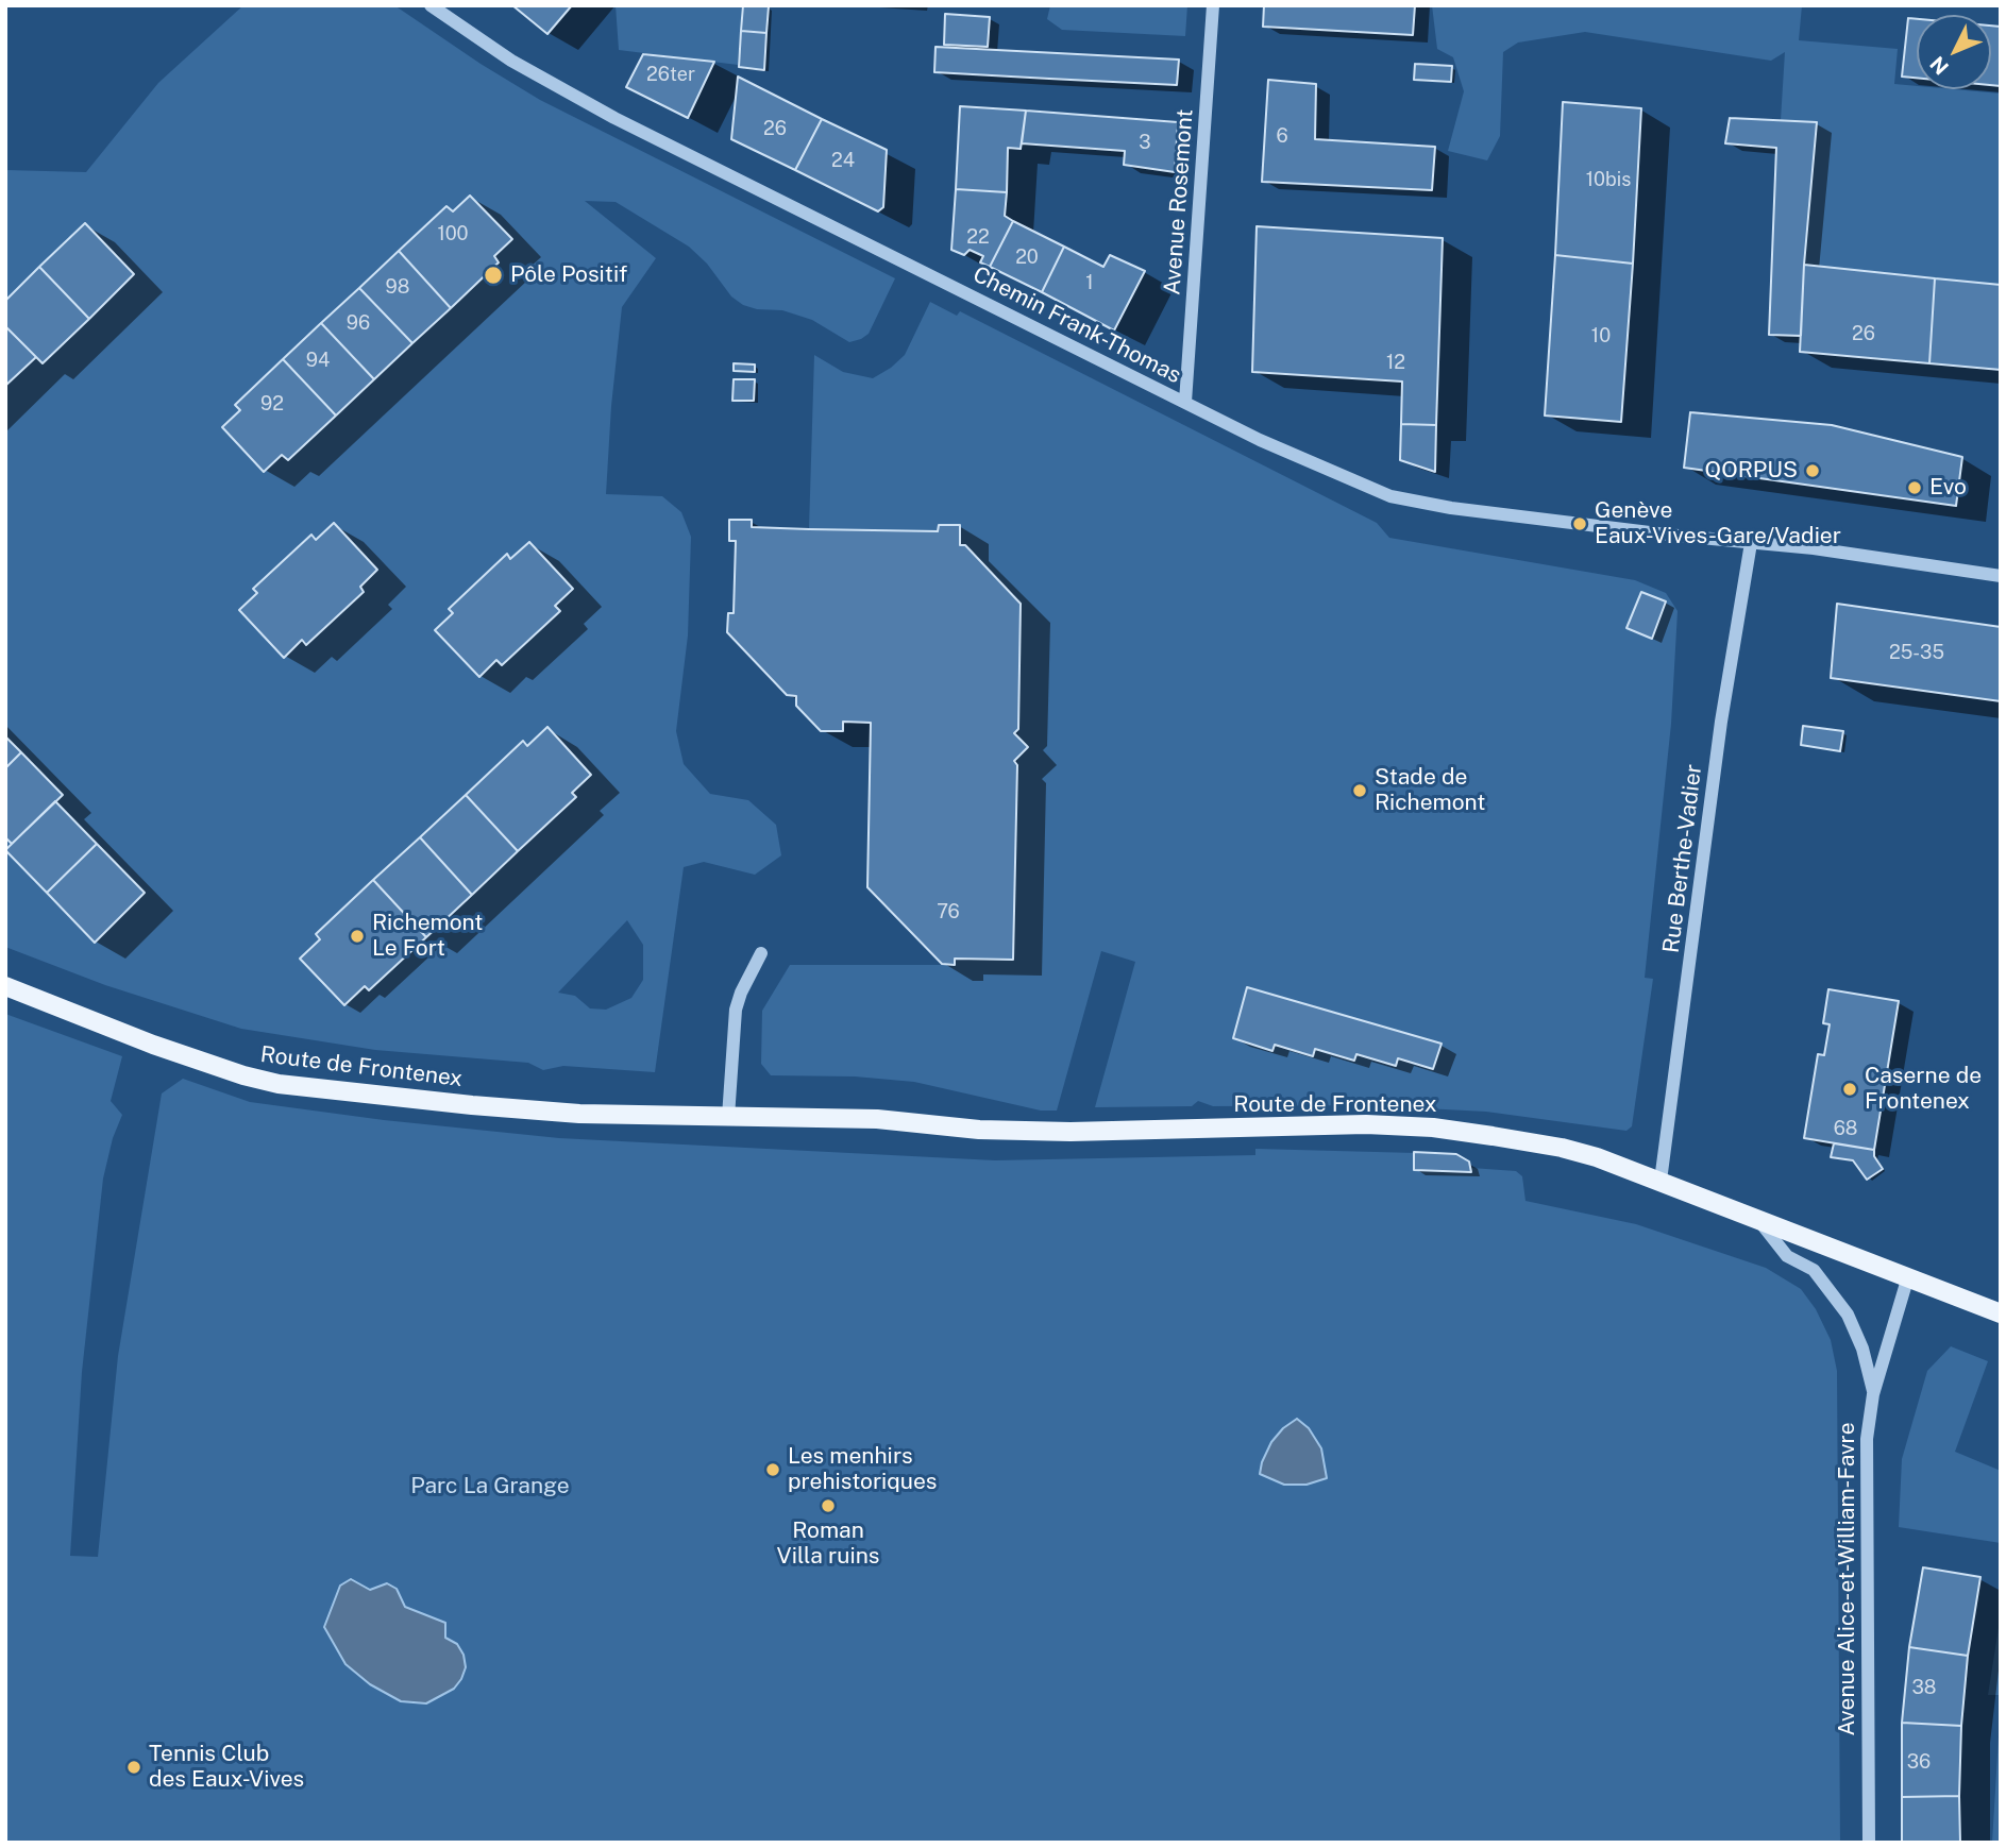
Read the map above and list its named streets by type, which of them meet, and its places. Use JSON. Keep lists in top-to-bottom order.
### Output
{
  "streets": {
    "main road": ["Route de Frontenex"],
    "street": [
      "Avenue Rosemont",
      "Chemin Frank-Thomas",
      "Rue Berthe-Vadier",
      "Avenue Alice-et-William-Favre"
    ]
  },
  "crossings": [
    ["Avenue Rosemont", "Chemin Frank-Thomas"],
    ["Chemin Frank-Thomas", "Rue Berthe-Vadier"],
    ["Rue Berthe-Vadier", "Route de Frontenex"],
    ["Route de Frontenex", "Avenue Alice-et-William-Favre"]
  ],
  "parks": ["Parc La Grange"],
  "places": [
    "Pôle Positif",
    "QORPUS",
    "Evo",
    "Genève Eaux-Vives-Gare/Vadier",
    "Stade de Richemont",
    "Richemont Le Fort",
    "Caserne de Frontenex",
    "Les menhirs prehistoriques",
    "Roman Villa ruins",
    "Tennis Club des Eaux-Vives"
  ],
  "house_numbers": [
    "26ter",
    "26",
    "6",
    "3",
    "24",
    "10bis",
    "100",
    "22",
    "20",
    "1",
    "98",
    "96",
    "26",
    "10",
    "94",
    "12",
    "92",
    "25-35",
    "76",
    "68",
    "38",
    "36"
  ],
  "north": "bottom left"
}
